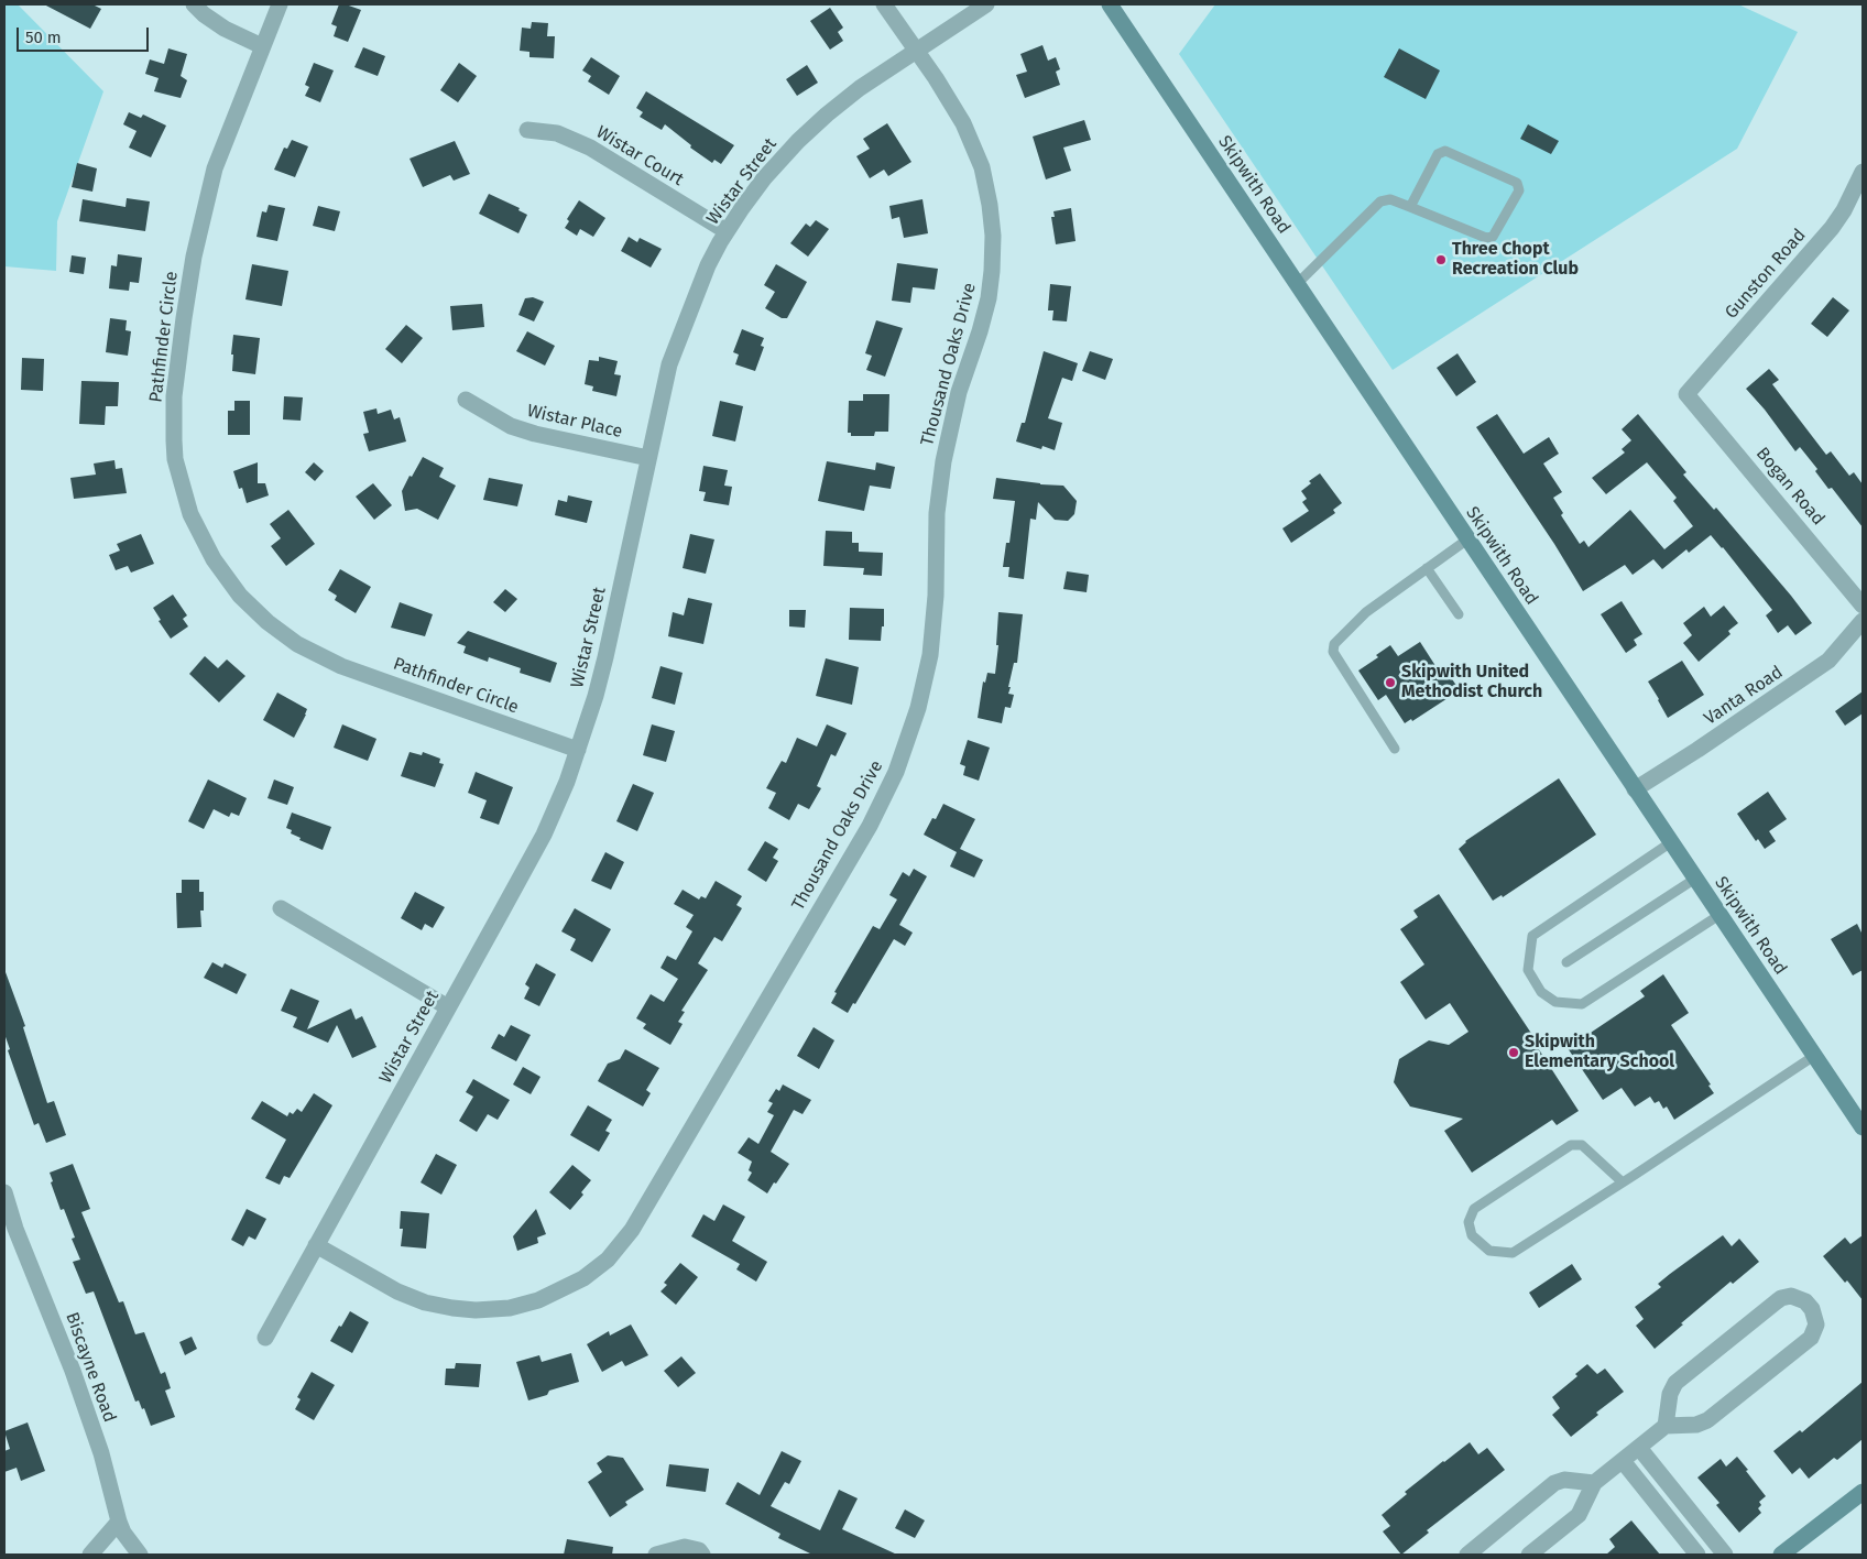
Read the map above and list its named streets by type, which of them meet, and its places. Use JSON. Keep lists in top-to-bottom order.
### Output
{
  "streets": {
    "main road": ["Skipwith Road"],
    "street": [
      "Wistar Court",
      "Wistar Street",
      "Gunston Road",
      "Pathfinder Circle",
      "Thousand Oaks Drive",
      "Wistar Place",
      "Bogan Road",
      "Vanta Road",
      "Biscayne Road"
    ]
  },
  "crossings": [
    ["Wistar Court", "Wistar Street"],
    ["Wistar Street", "Pathfinder Circle"],
    ["Wistar Street", "Thousand Oaks Drive"],
    ["Wistar Street", "Wistar Place"],
    ["Skipwith Road", "Vanta Road"],
    ["Gunston Road", "Bogan Road"]
  ],
  "places": ["Three Chopt Recreation Club", "Skipwith United Methodist Church", "Skipwith Elementary School"],
  "scale_bar": "50 m"
}
